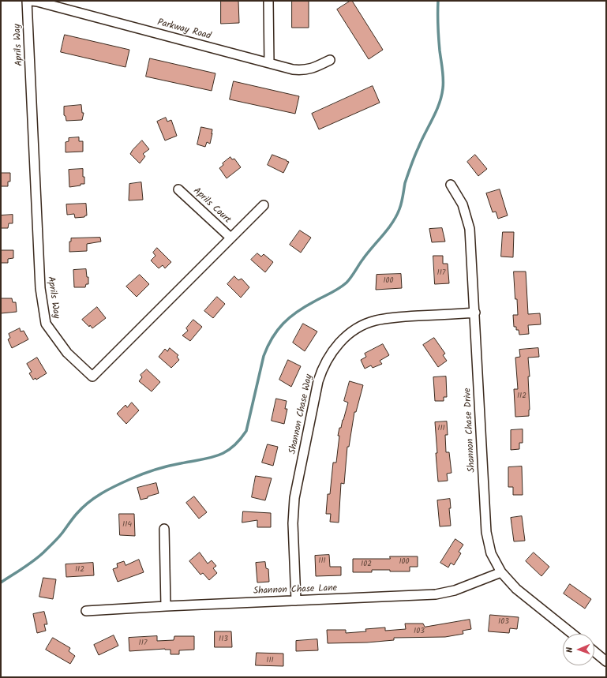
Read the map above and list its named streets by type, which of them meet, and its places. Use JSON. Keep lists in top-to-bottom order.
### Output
{
  "streets": {
    "street": [
      "Parkway Road",
      "Aprils Way",
      "Aprils Court",
      "Shannon Chase Way",
      "Shannon Chase Drive",
      "Shannon Chase Lane"
    ]
  },
  "crossings": [
    ["Aprils Way", "Aprils Court"],
    ["Shannon Chase Way", "Shannon Chase Drive"],
    ["Shannon Chase Way", "Shannon Chase Lane"],
    ["Shannon Chase Drive", "Shannon Chase Lane"]
  ],
  "house_numbers": [
    "117",
    "100",
    "112",
    "111",
    "114",
    "111",
    "100",
    "102",
    "112",
    "103",
    "103",
    "113",
    "117",
    "111"
  ],
  "north": "left"
}
